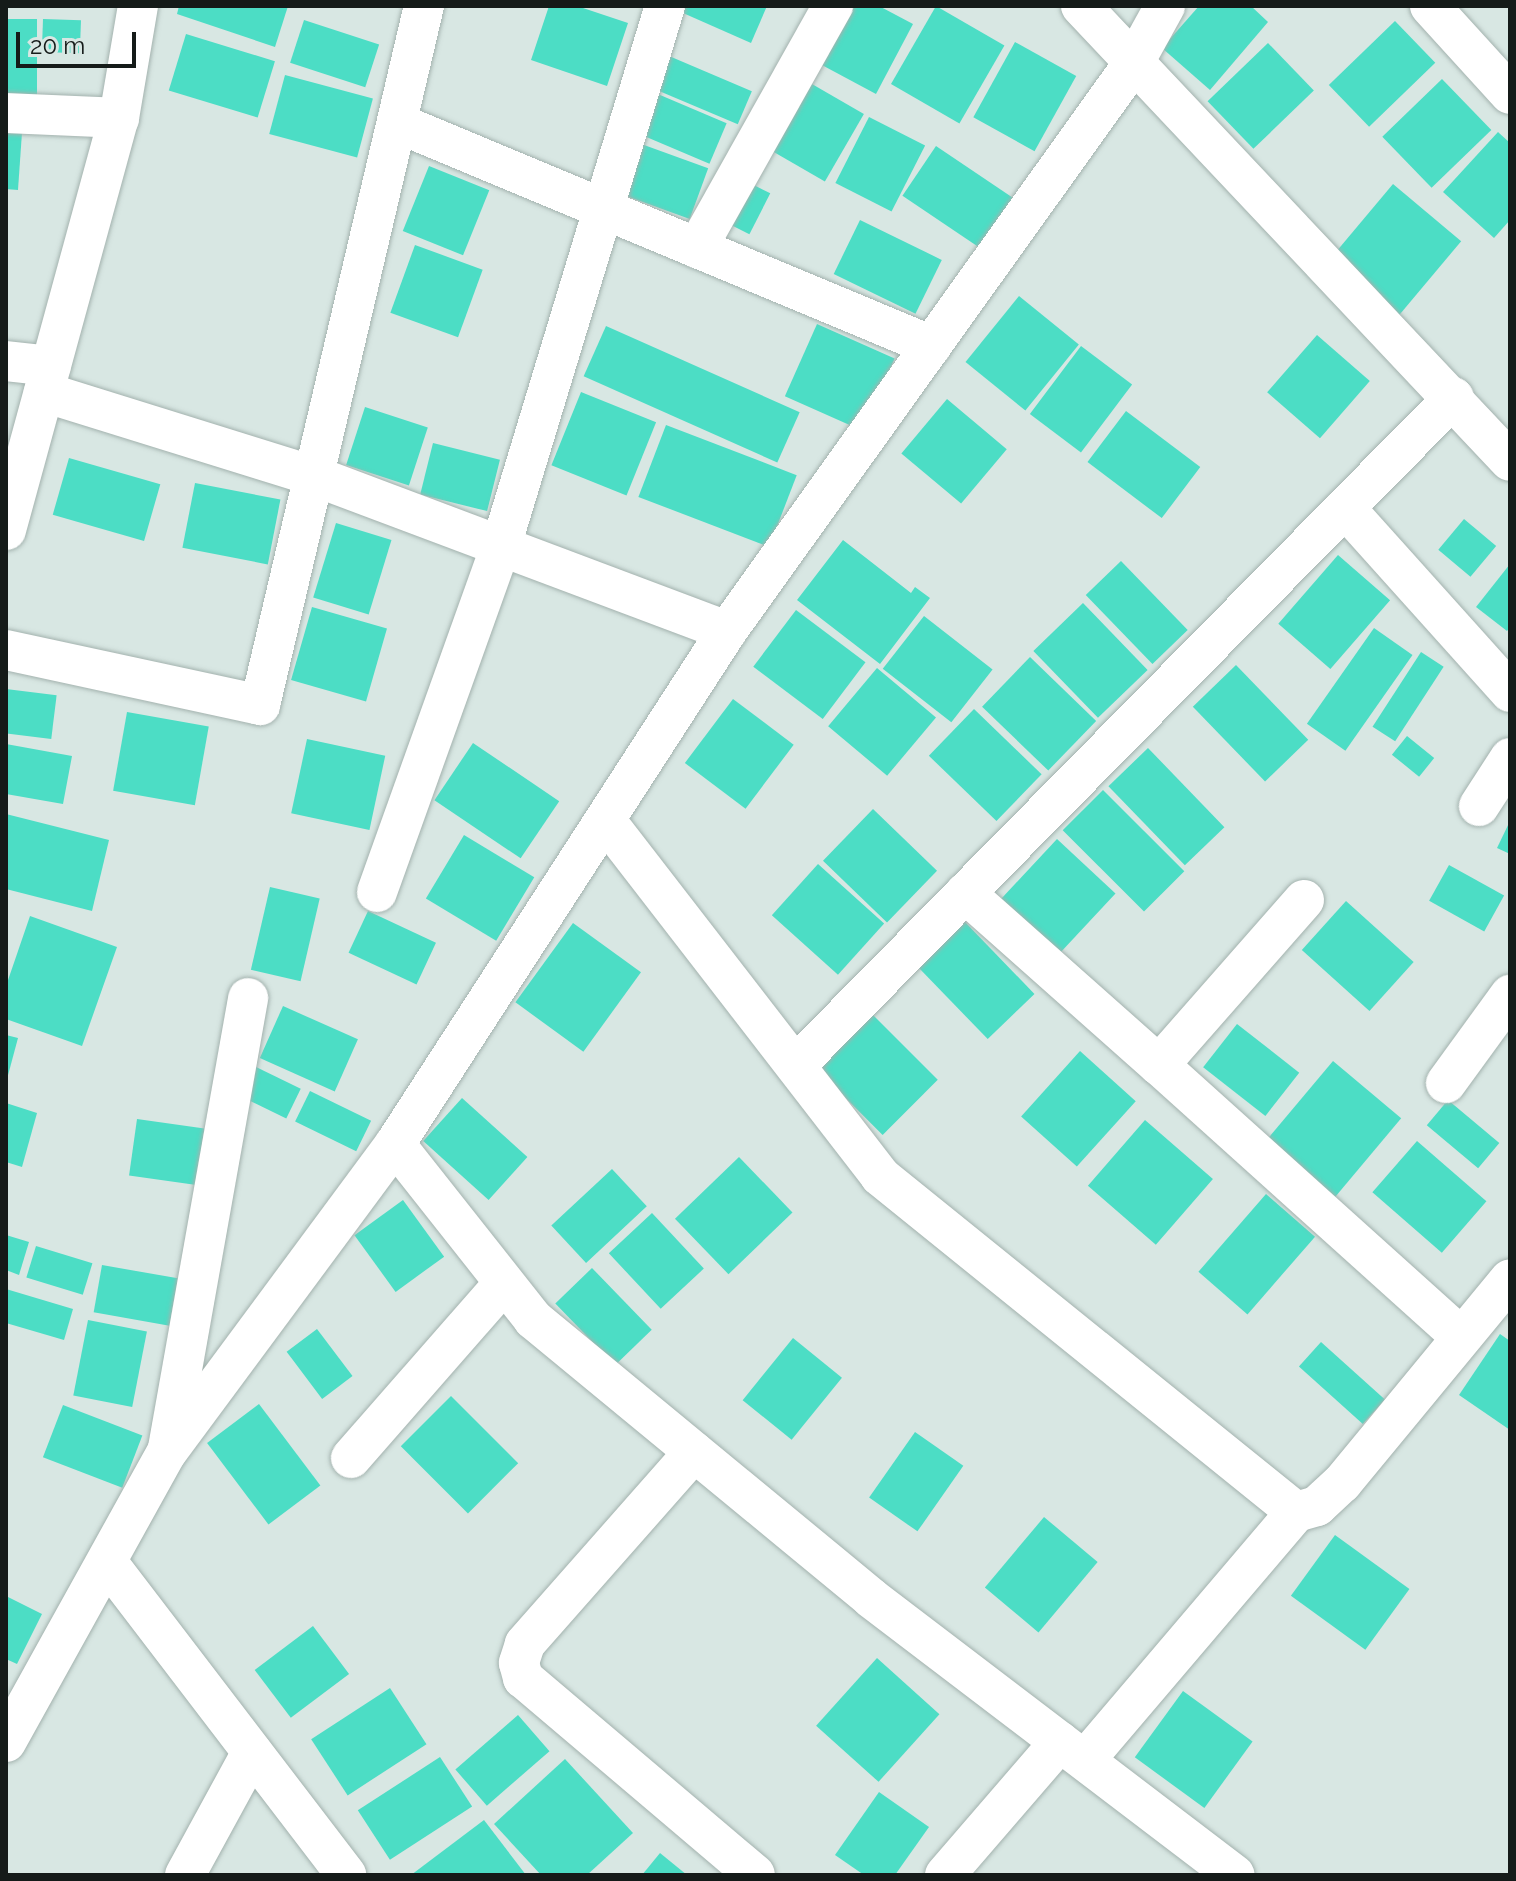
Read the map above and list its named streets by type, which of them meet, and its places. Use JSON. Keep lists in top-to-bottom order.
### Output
{
  "scale_bar": "20 m"
}
